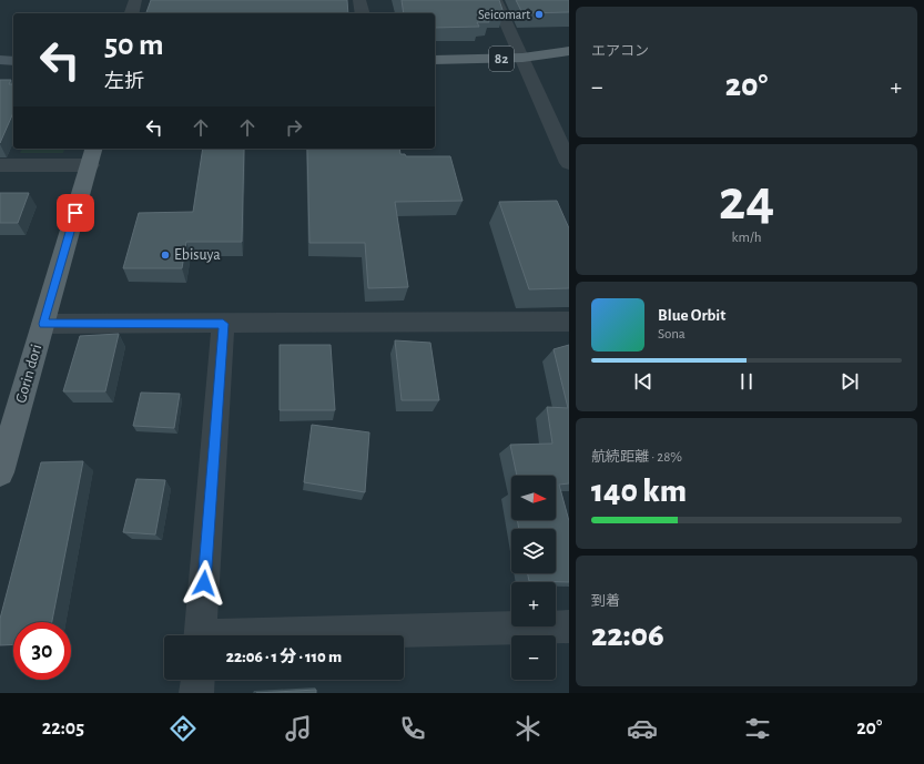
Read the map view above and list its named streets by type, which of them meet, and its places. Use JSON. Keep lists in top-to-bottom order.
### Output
{
  "streets": {
    "main road": ["82", "Gorin dori"]
  },
  "places": ["Seicomart", "Ebisuya"],
  "north": "right",
  "page": {
    "tile": [
      "エアコン",
      ["24", "km/h"],
      ["航続距離 · 28%", "140 km"],
      ["到着", "22:06"]
    ],
    "turn": ["50 m", "左折"],
    "heat": ["−", "20°", "+"],
    "song": ["Blue Orbit", "Sona"],
    "map_buttons": ["+", "−"],
    "limit": "30",
    "trip": "22:06 · 1 分 · 110 m",
    "tabs": ["22:05", "20°"]
  }
}
